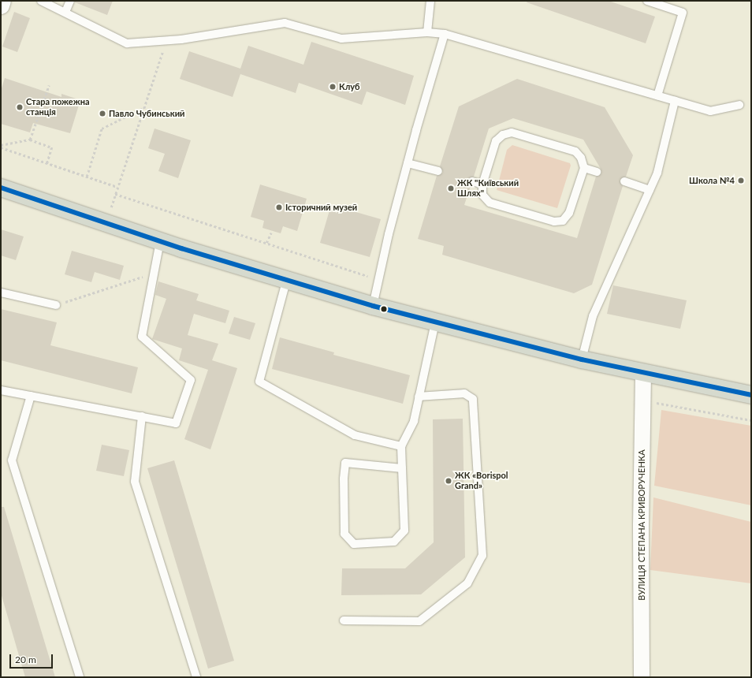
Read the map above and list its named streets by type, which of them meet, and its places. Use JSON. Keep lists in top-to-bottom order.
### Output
{
  "streets": {
    "street": ["ВУЛИЦЯ СТЕПАНА КРИВОРУЧЕНКА"]
  },
  "places": [
    "Клуб",
    "Стара пожежна станція",
    "Павло Чубинський",
    "Школа №4",
    "ЖК \"Київський Шлях\"",
    "Історичний музей",
    "ЖК «Borispol Grand»"
  ],
  "scale_bar": "20 m"
}
